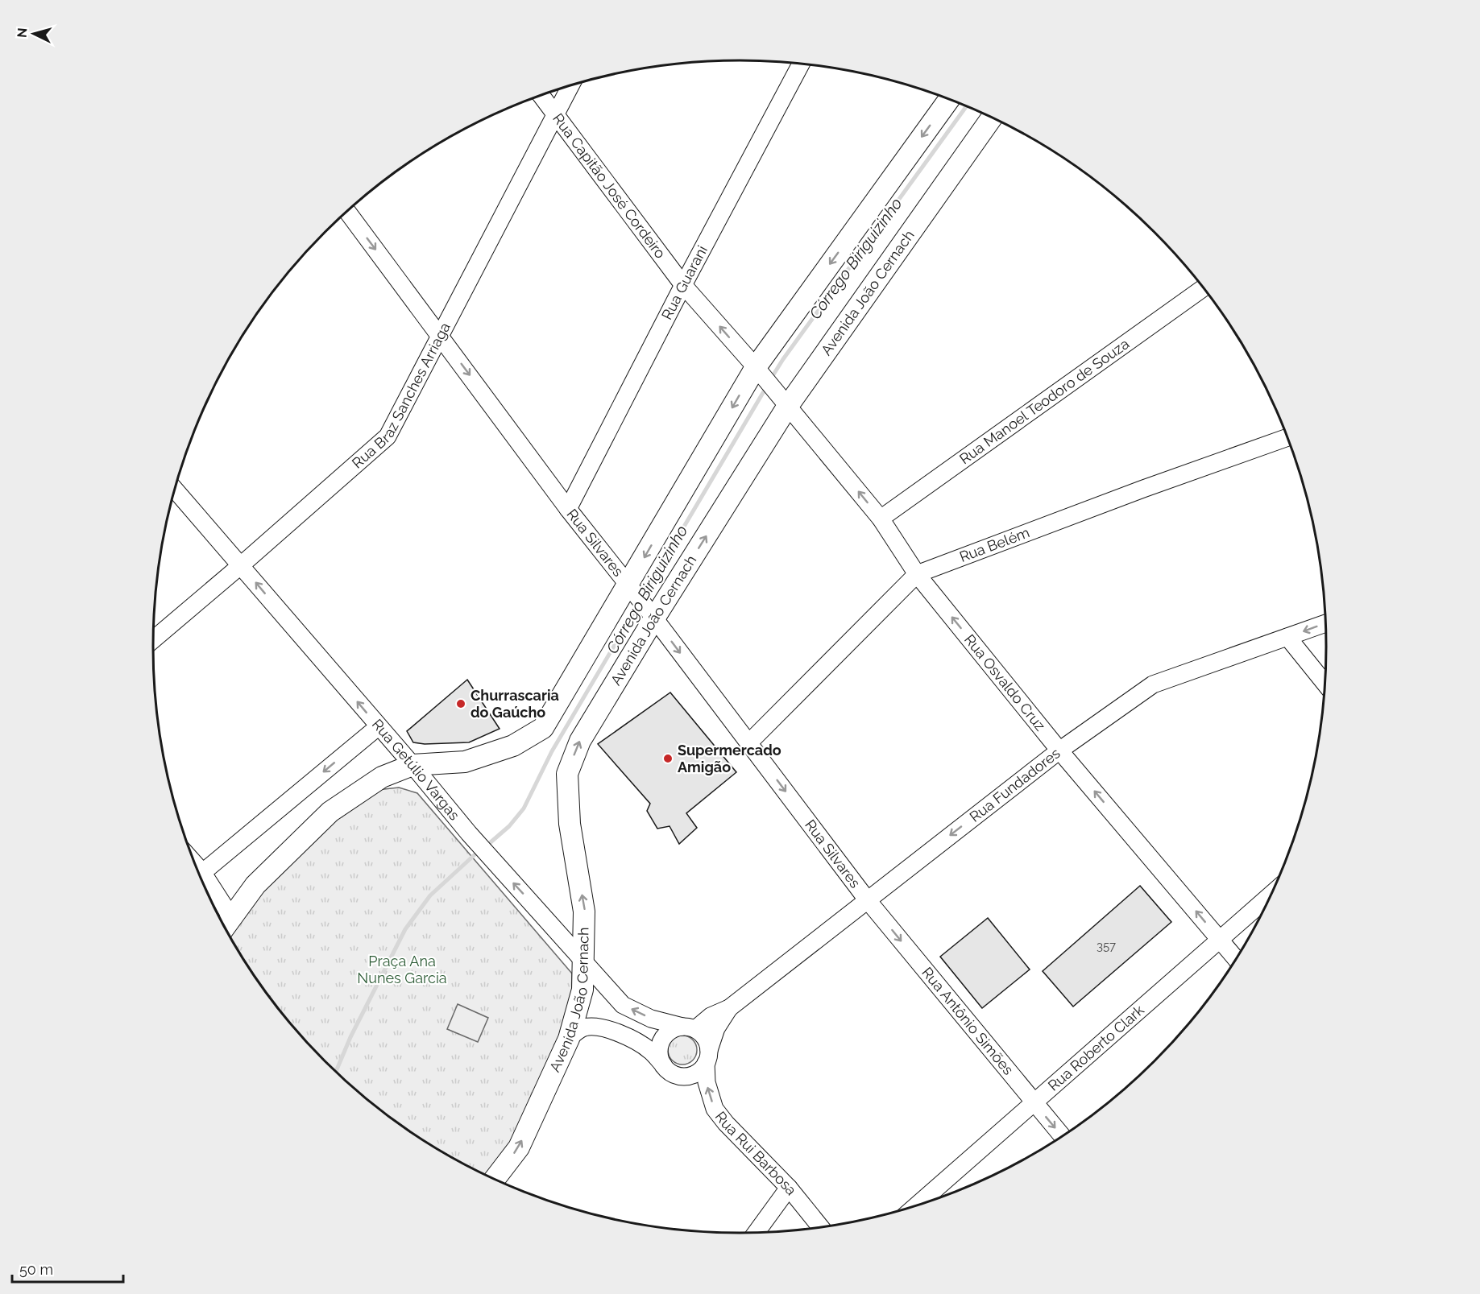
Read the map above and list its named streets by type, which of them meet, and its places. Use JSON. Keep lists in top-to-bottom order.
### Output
{
  "streets": {
    "main road": ["Avenida João Cernach"],
    "street": [
      "Rua Capitão José Cordeiro",
      "Rua Guarani",
      "Rua Braz Sanches Arriaga",
      "Rua Manoel Teodoro de Souza",
      "Rua Silvares",
      "Rua Belém",
      "Rua Osvaldo Cruz",
      "Rua Getúlio Vargas",
      "Rua Fundadores",
      "Rua Antônio Simões",
      "Rua Roberto Clark",
      "Rua Rui Barbosa"
    ]
  },
  "crossings": [
    ["Rua Capitão José Cordeiro", "Rua Guarani"],
    ["Rua Capitão José Cordeiro", "Avenida João Cernach"],
    ["Rua Capitão José Cordeiro", "Rua Braz Sanches Arriaga"],
    ["Rua Capitão José Cordeiro", "Rua Osvaldo Cruz"],
    ["Rua Guarani", "Rua Silvares"],
    ["Avenida João Cernach", "Rua Silvares"],
    ["Avenida João Cernach", "Rua Osvaldo Cruz"],
    ["Avenida João Cernach", "Rua Getúlio Vargas"],
    ["Rua Braz Sanches Arriaga", "Rua Silvares"],
    ["Rua Braz Sanches Arriaga", "Rua Getúlio Vargas"],
    ["Rua Manoel Teodoro de Souza", "Rua Osvaldo Cruz"],
    ["Rua Silvares", "Rua Belém"],
    ["Rua Silvares", "Rua Fundadores"],
    ["Rua Silvares", "Rua Antônio Simões"],
    ["Rua Belém", "Rua Osvaldo Cruz"],
    ["Rua Osvaldo Cruz", "Rua Fundadores"],
    ["Rua Osvaldo Cruz", "Rua Roberto Clark"],
    ["Rua Getúlio Vargas", "Rua Fundadores"],
    ["Rua Getúlio Vargas", "Rua Rui Barbosa"],
    ["Rua Fundadores", "Rua Antônio Simões"],
    ["Rua Fundadores", "Rua Rui Barbosa"],
    ["Rua Antônio Simões", "Rua Roberto Clark"]
  ],
  "one_way": [
    "Rua Silvares",
    "Rua Osvaldo Cruz",
    "Rua Getúlio Vargas",
    "Rua Antônio Simões",
    "Rua Rui Barbosa"
  ],
  "water": ["Córrego Biriguizinho"],
  "parks": ["Praça Ana Nunes Garcia"],
  "places": ["Churrascaria do Gaúcho", "Supermercado Amigão"],
  "house_numbers": ["357"],
  "scale_bar": "50 m",
  "north": "left"
}
